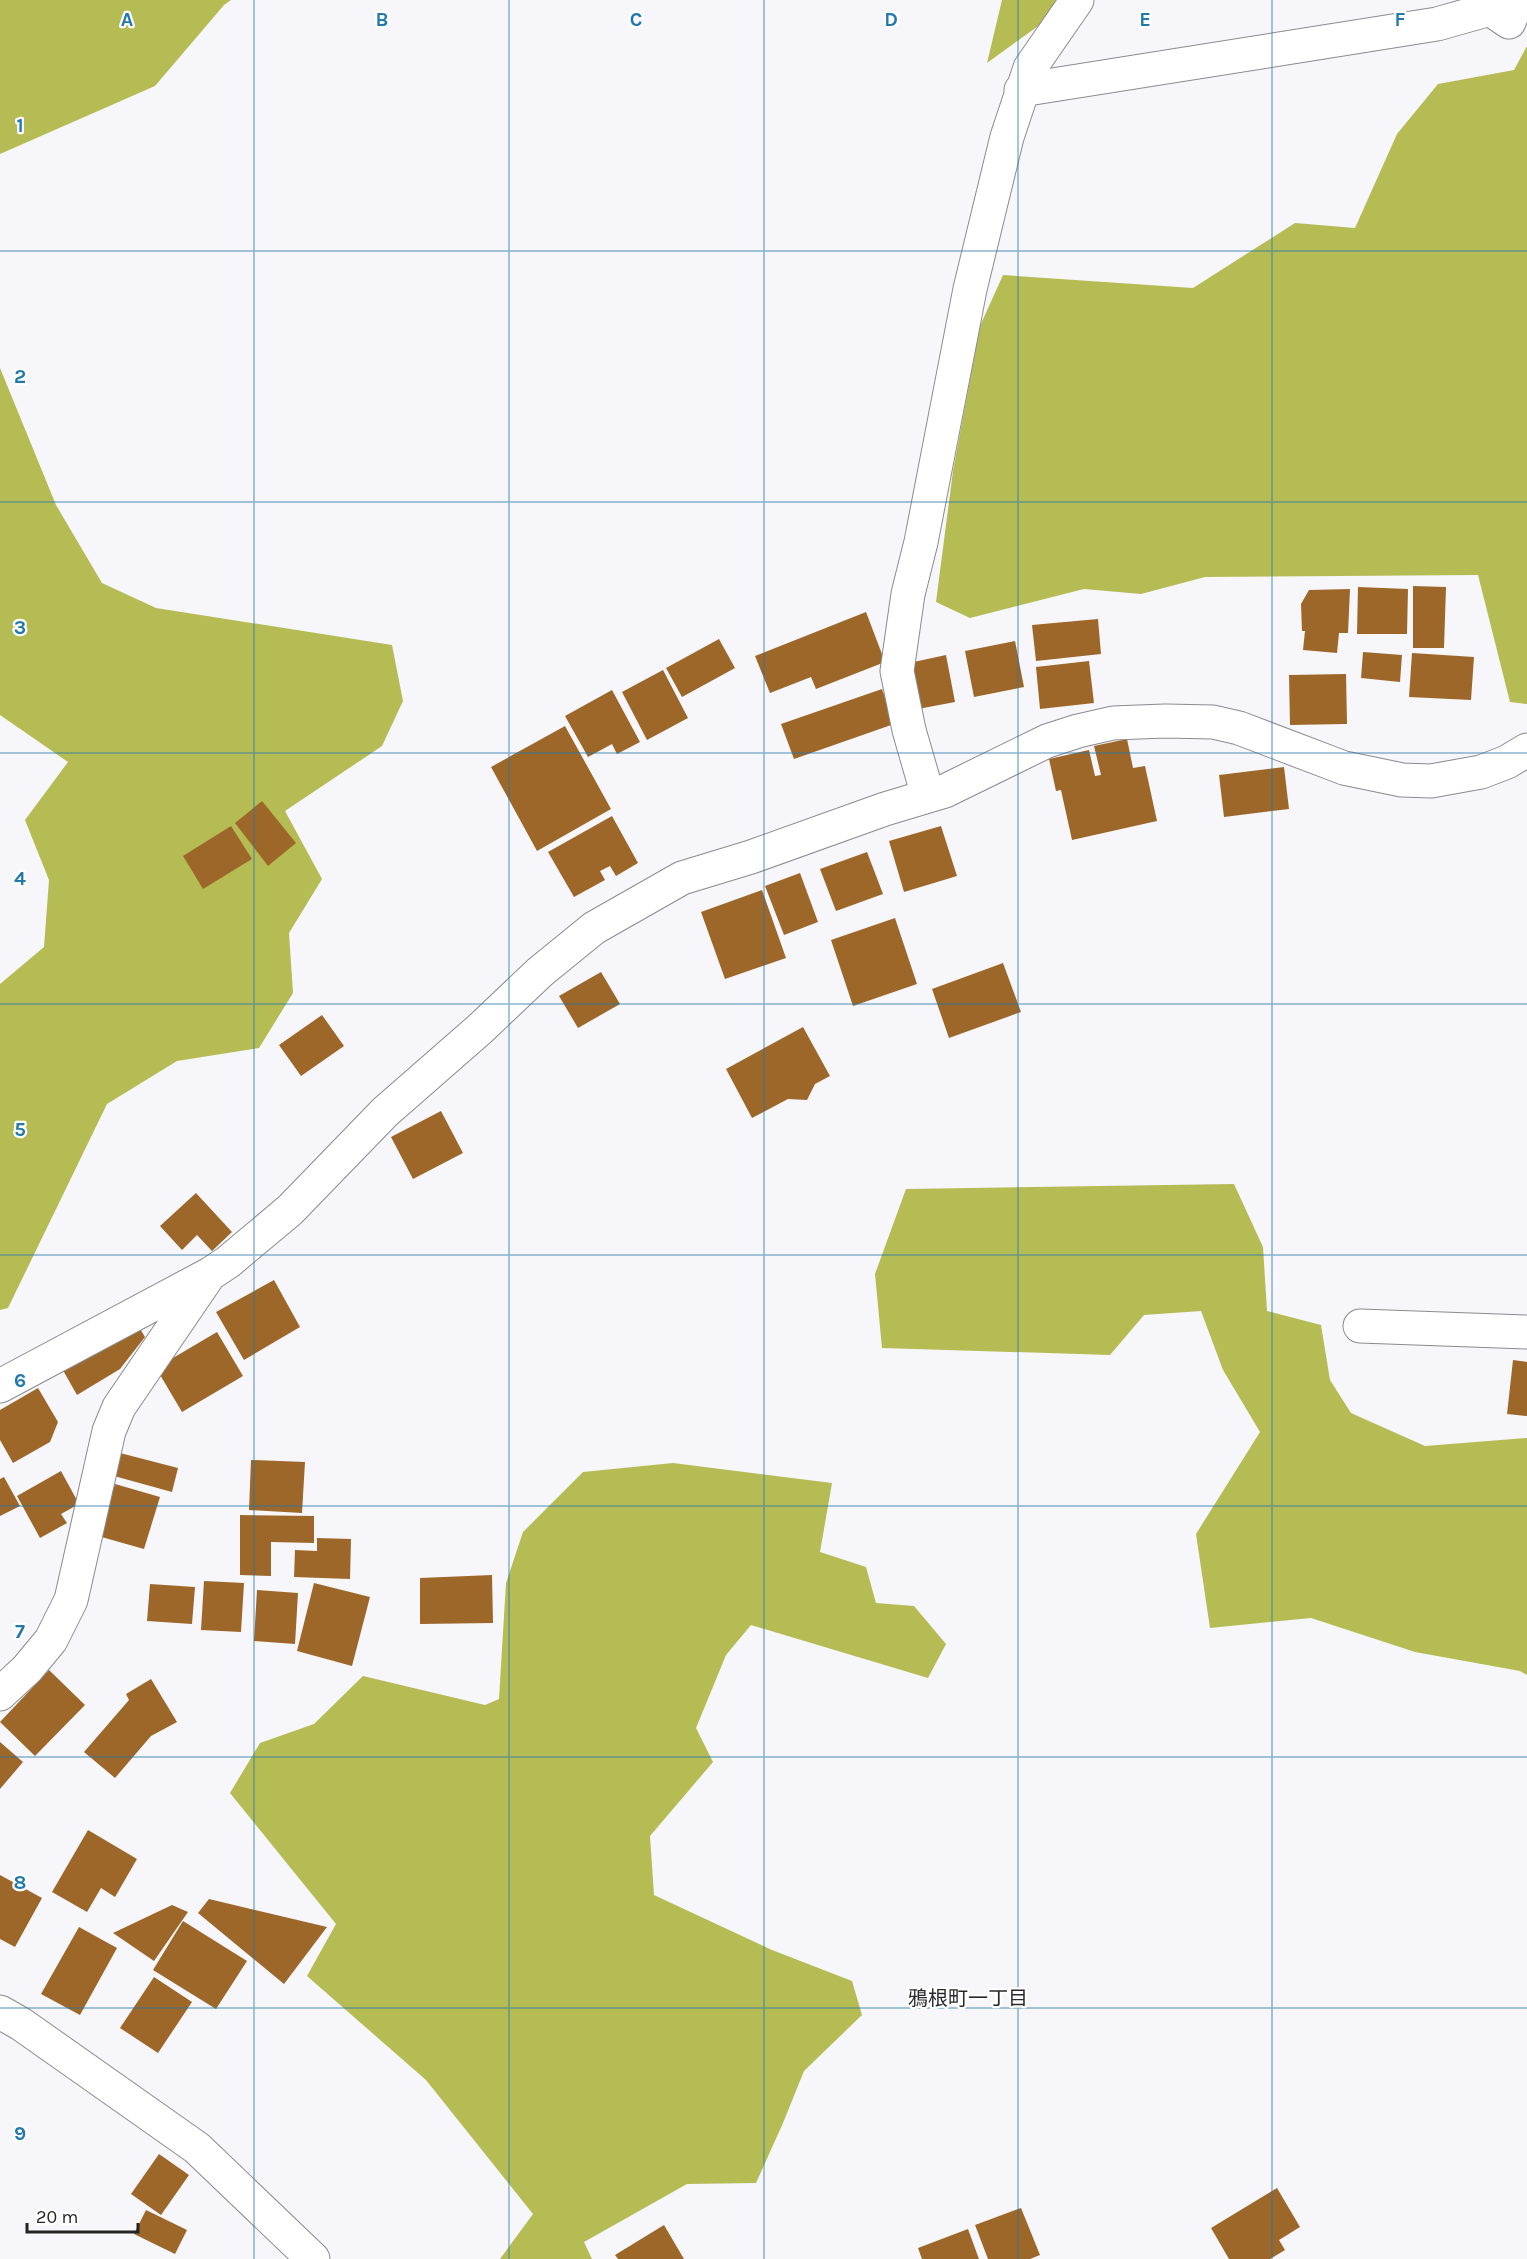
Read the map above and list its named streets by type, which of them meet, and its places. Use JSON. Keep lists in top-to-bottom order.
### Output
{
  "districts": ["鴉根町一丁目"],
  "scale_bar": "20 m",
  "grid": {
    "columns": [
      "A",
      "B",
      "C",
      "D",
      "E",
      "F"
    ],
    "rows": [
      "1",
      "2",
      "3",
      "4",
      "5",
      "6",
      "7",
      "8",
      "9"
    ]
  }
}
